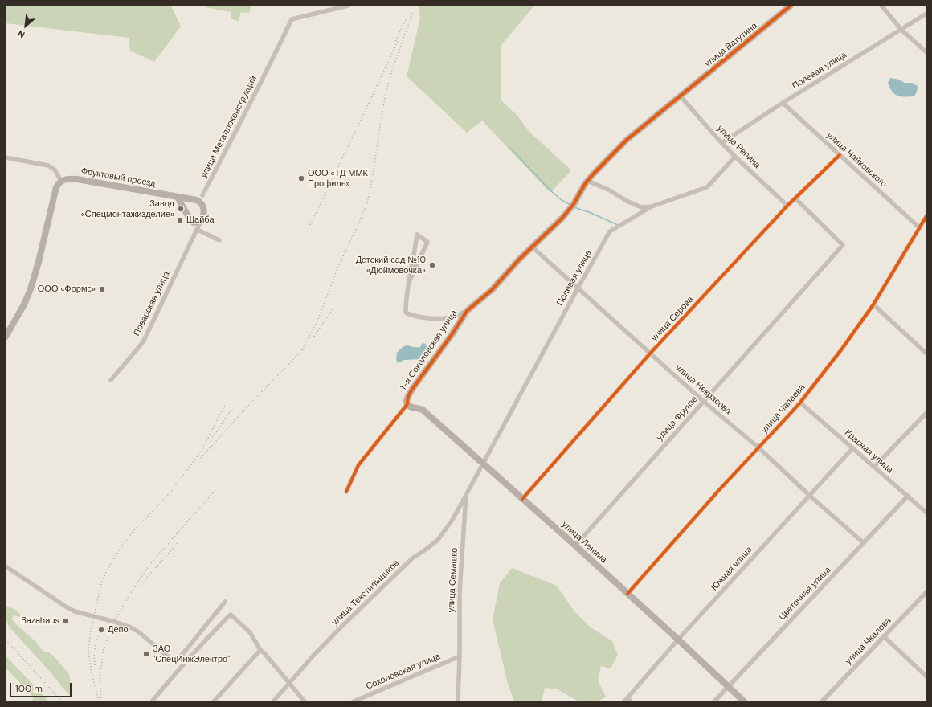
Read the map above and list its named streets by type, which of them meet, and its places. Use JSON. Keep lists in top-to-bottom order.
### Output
{
  "streets": {
    "street": [
      "улица Ватутина",
      "Полевая улица",
      "улица Металлоконструкций",
      "улица Репина",
      "улица Чайковского",
      "Фруктовый проезд",
      "Поварская улица",
      "улица Серова",
      "1-я Соколовская улица",
      "улица Некрасова",
      "улица Чапаева",
      "улица Фрунзе",
      "Красная улица",
      "улица Ленина",
      "Южная улица",
      "улица Семашко",
      "улица Текстильщиков",
      "Цветочная улица",
      "улица Чкалова",
      "Соколовская улица"
    ]
  },
  "crossings": [
    ["улица Ватутина", "улица Репина"],
    ["улица Ватутина", "1-я Соколовская улица"],
    ["Полевая улица", "улица Репина"],
    ["Полевая улица", "улица Чайковского"],
    ["Полевая улица", "улица Некрасова"],
    ["Полевая улица", "улица Ленина"],
    ["Полевая улица", "улица Семашко"],
    ["улица Репина", "улица Серова"],
    ["улица Чайковского", "улица Серова"],
    ["улица Чайковского", "улица Чапаева"],
    ["улица Серова", "улица Некрасова"],
    ["улица Серова", "улица Фрунзе"],
    ["улица Серова", "улица Ленина"],
    ["1-я Соколовская улица", "улица Некрасова"],
    ["1-я Соколовская улица", "улица Ленина"],
    ["улица Некрасова", "улица Чапаева"],
    ["улица Некрасова", "улица Фрунзе"],
    ["улица Некрасова", "Южная улица"],
    ["улица Некрасова", "Цветочная улица"],
    ["улица Чапаева", "Красная улица"],
    ["улица Чапаева", "улица Ленина"],
    ["улица Фрунзе", "улица Ленина"],
    ["Красная улица", "Южная улица"],
    ["Красная улица", "Цветочная улица"],
    ["улица Ленина", "Южная улица"],
    ["улица Ленина", "улица Семашко"],
    ["улица Ленина", "Цветочная улица"],
    ["улица Семашко", "улица Текстильщиков"],
    ["улица Семашко", "Соколовская улица"]
  ],
  "places": [
    "ООО «ТД ММК Профиль»",
    "Завод «Спецмонтажизделие»",
    "Шайба",
    "Детский сад №10 «Дюймовочка»",
    "ООО «Формс»",
    "Bazahaus",
    "Депо",
    "ЗАО \"СпецИнжЭлектро\""
  ],
  "scale_bar": "100 m",
  "north": "bottom left"
}
